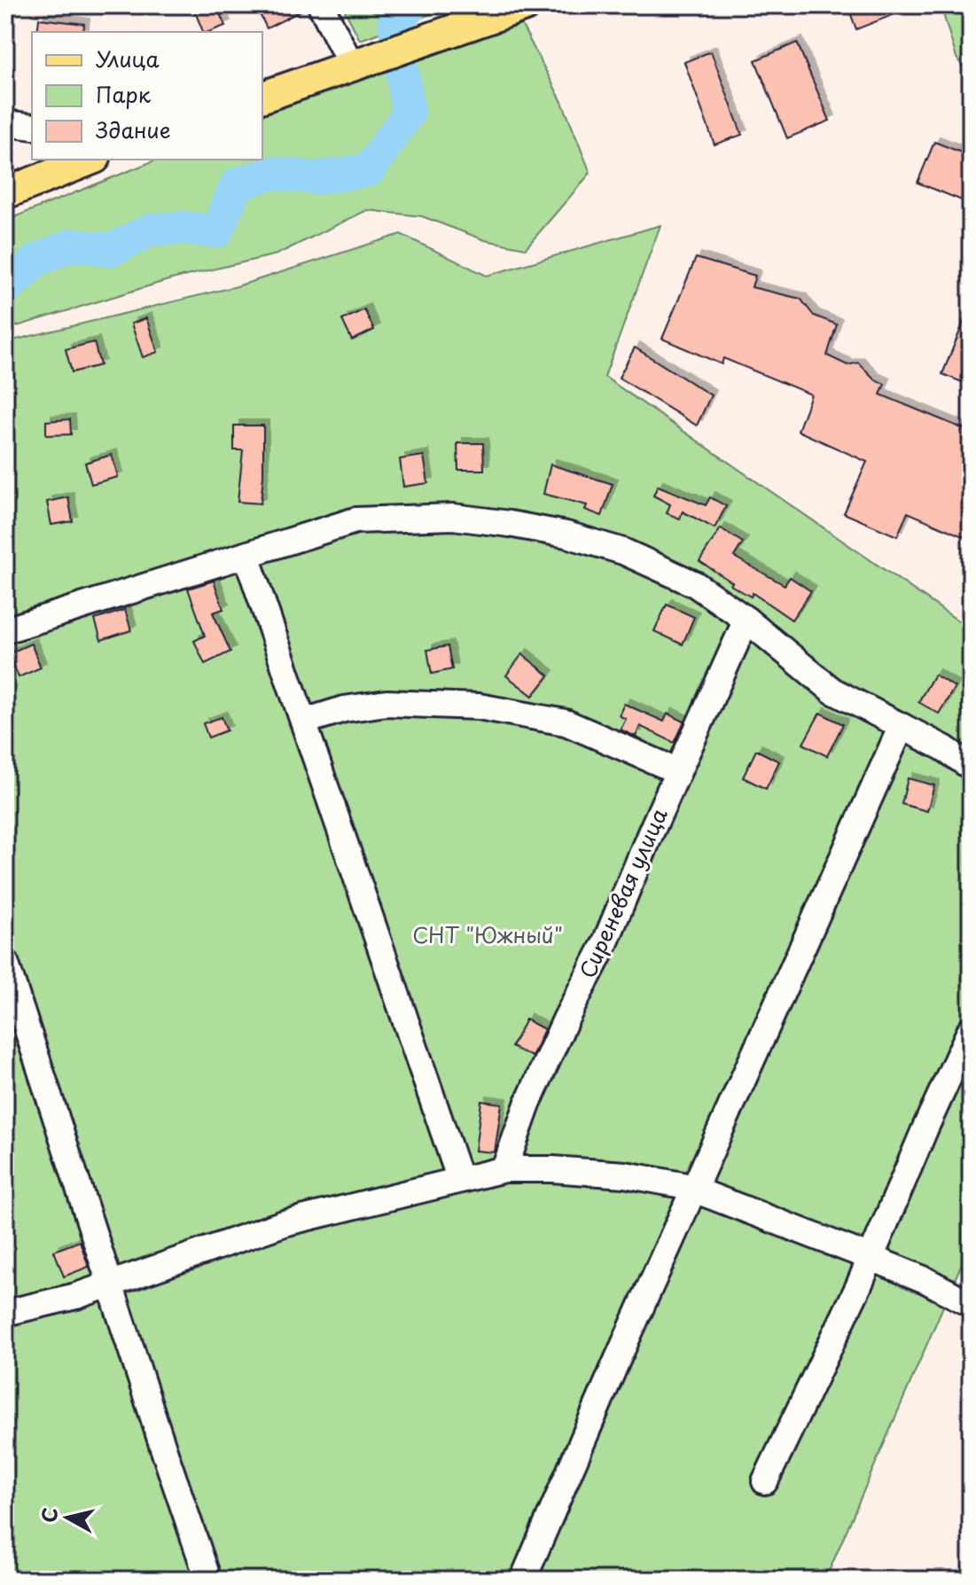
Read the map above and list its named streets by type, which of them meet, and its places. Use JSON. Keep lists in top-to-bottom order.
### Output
{
  "streets": {
    "street": ["Сиреневая улица"]
  },
  "parks": ["СНТ \"Южный\""],
  "legend": ["Улица", "Парк", "Здание"],
  "north": "left"
}
